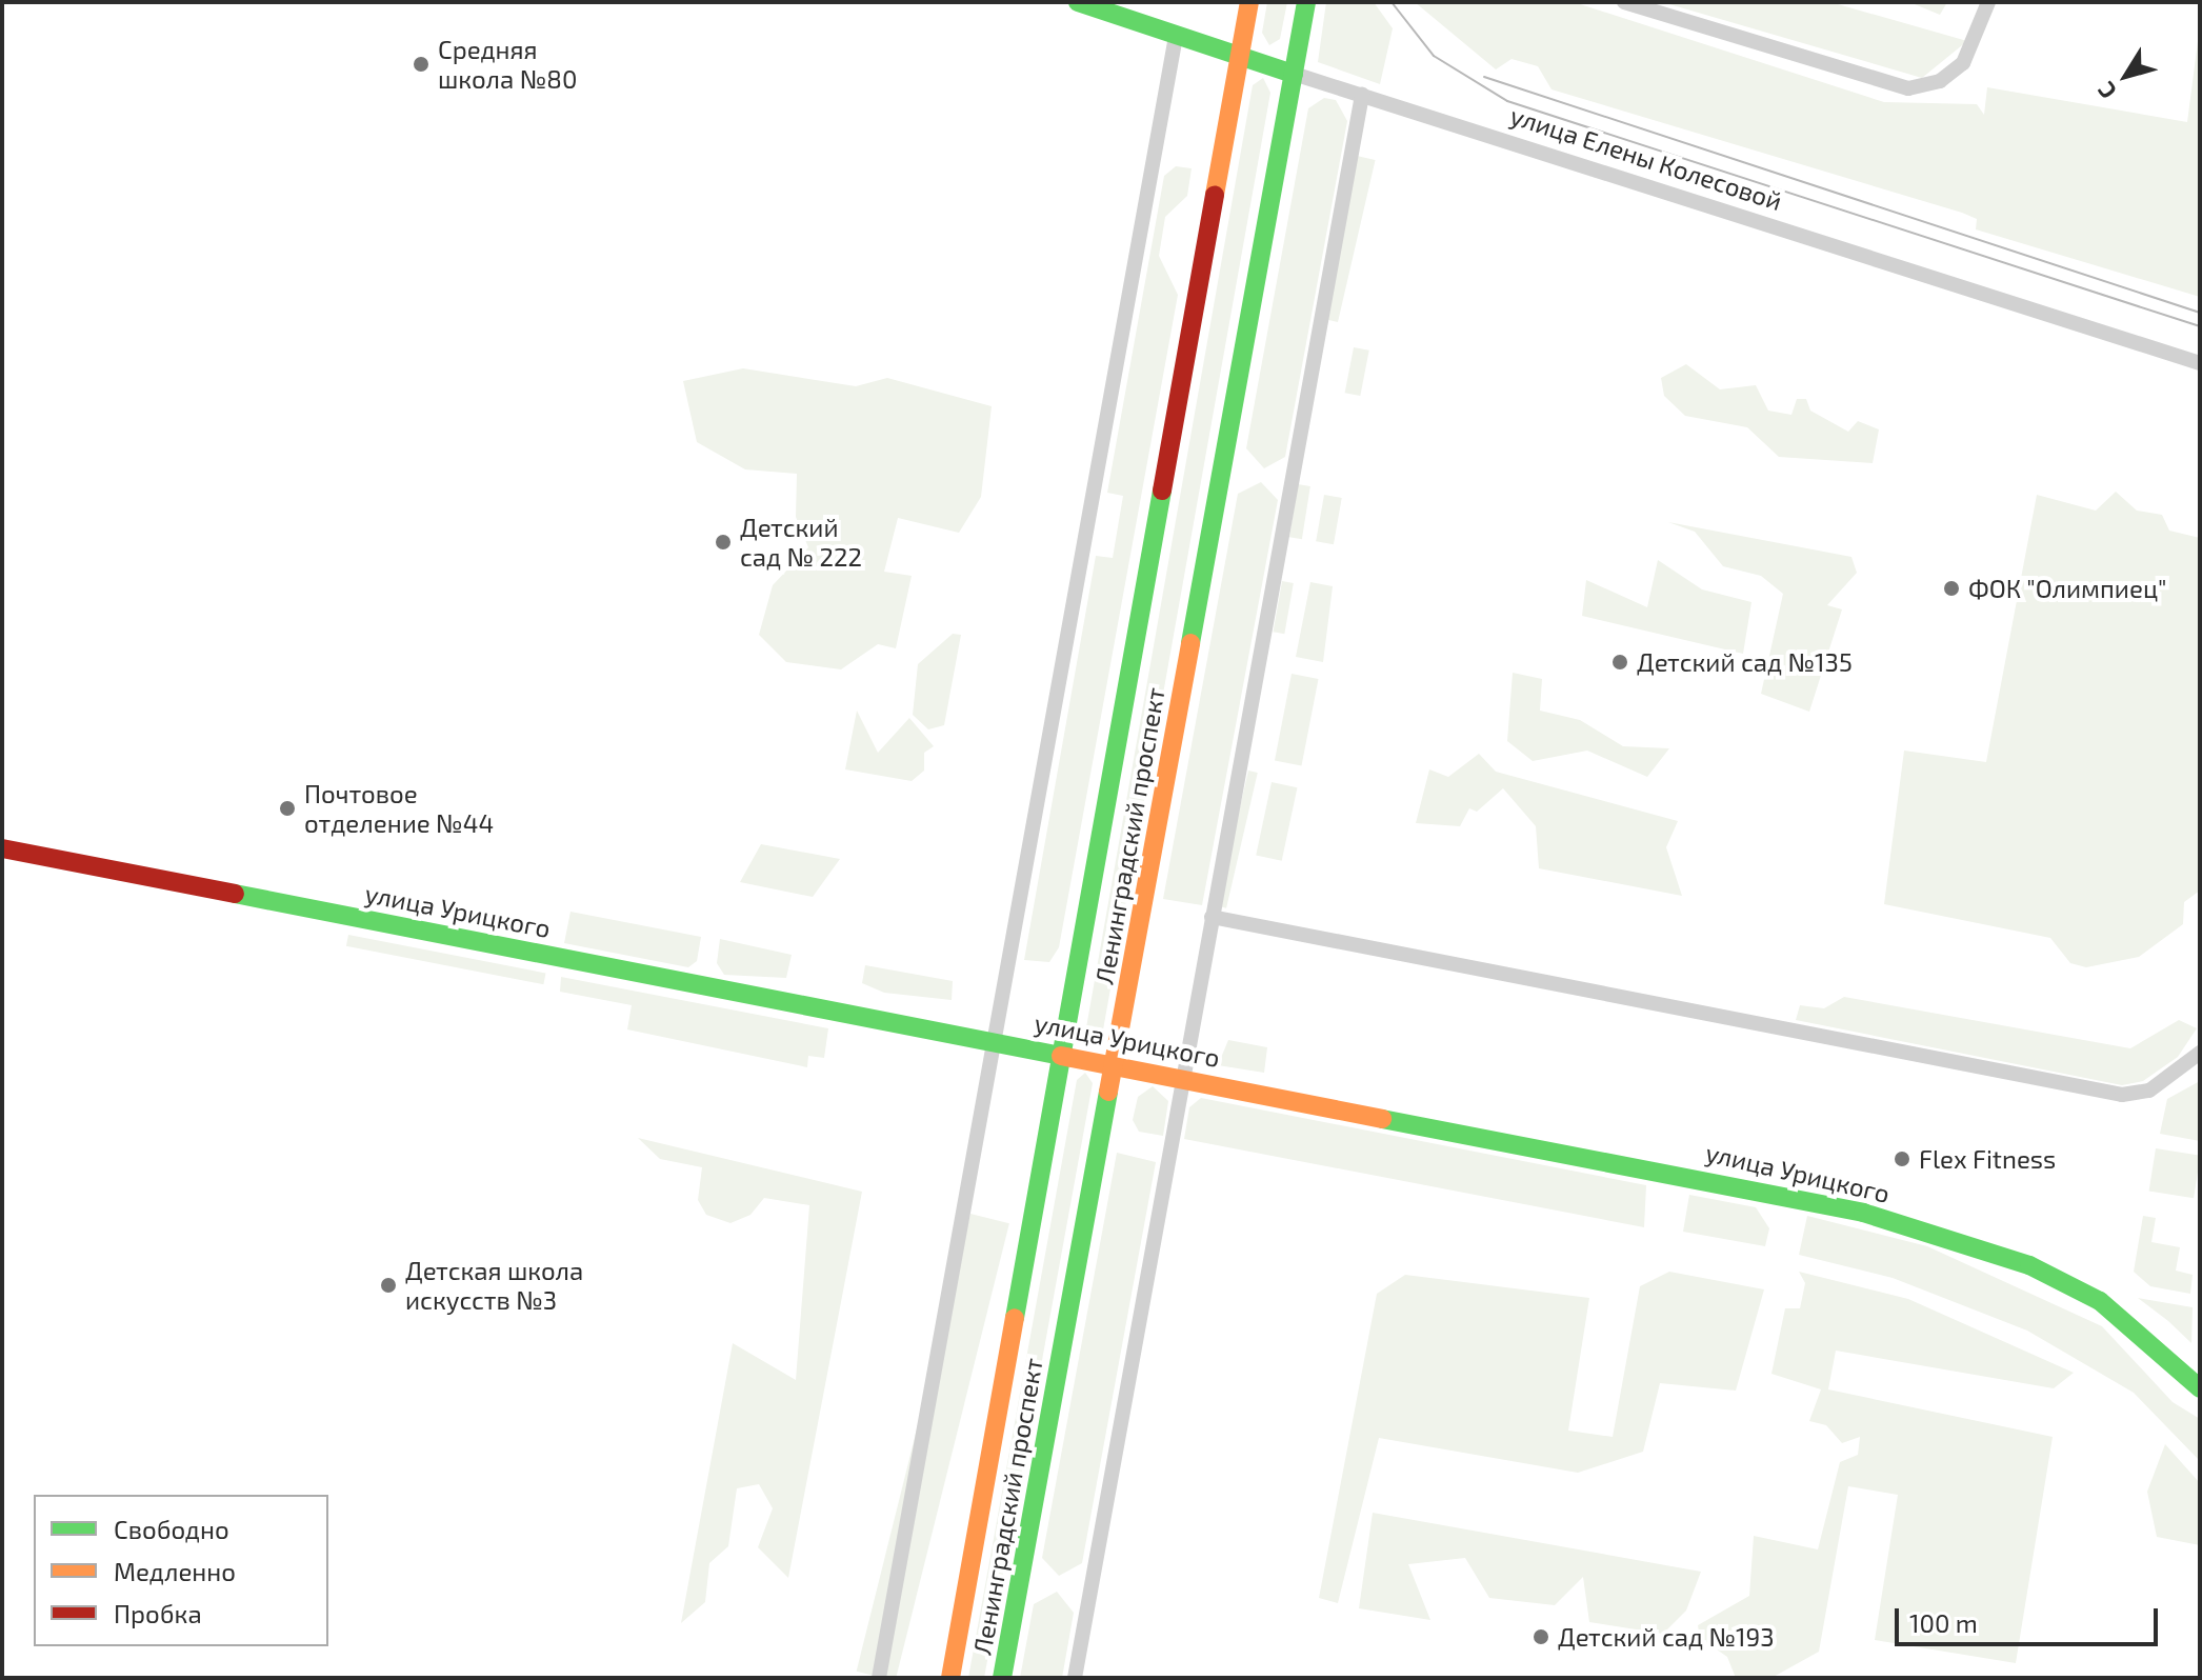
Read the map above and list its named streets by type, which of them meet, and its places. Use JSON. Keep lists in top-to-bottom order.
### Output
{
  "streets": {
    "main road": ["улица Елены Колесовой", "Ленинградский проспект", "улица Урицкого"]
  },
  "crossings": [
    ["улица Елены Колесовой", "Ленинградский проспект"],
    ["Ленинградский проспект", "улица Урицкого"]
  ],
  "places": [
    "Средняя школа №80",
    "Детский сад № 222",
    "ФОК \"Олимпиец\"",
    "Детский сад №135",
    "Почтовое отделение №44",
    "Flex Fitness",
    "Детская школа искусств №3",
    "Детский сад №193"
  ],
  "legend": ["Свободно", "Медленно", "Пробка"],
  "scale_bar": "100 m",
  "north": "bottom left"
}
